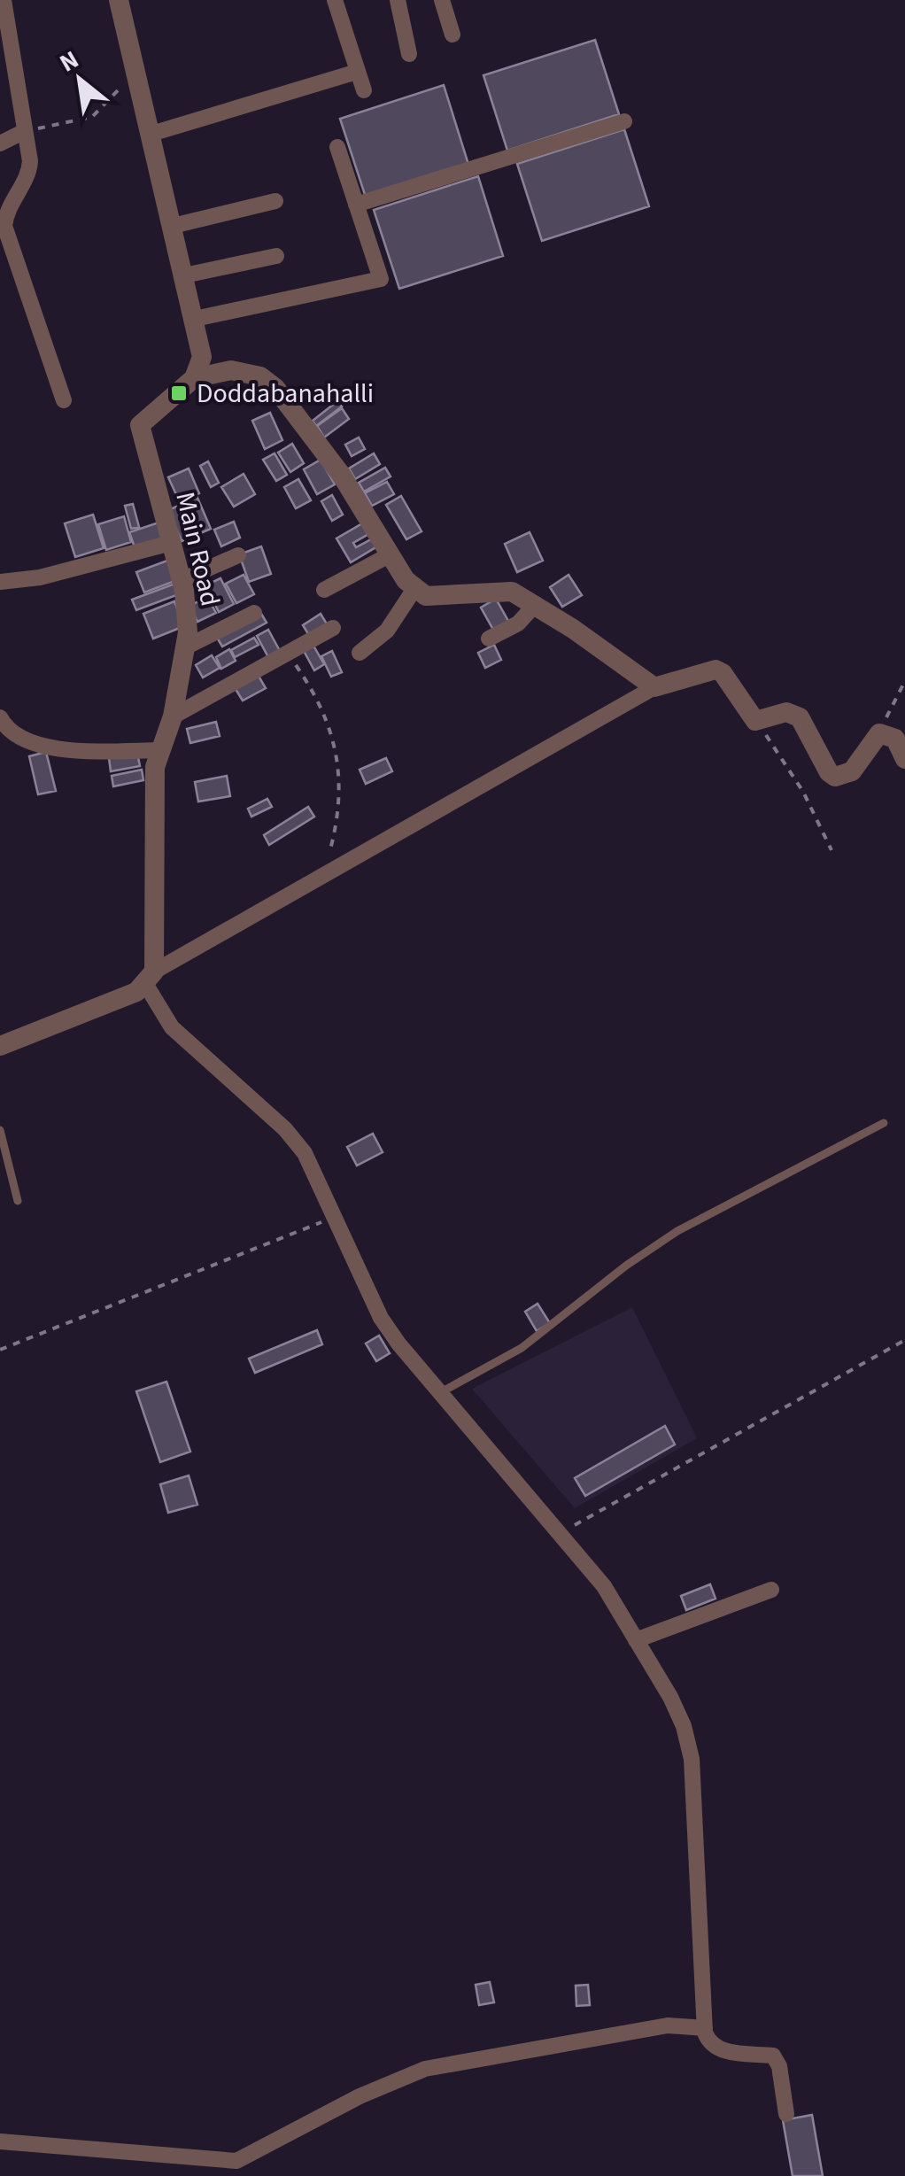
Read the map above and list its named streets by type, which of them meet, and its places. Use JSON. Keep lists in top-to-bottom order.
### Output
{
  "streets": {
    "street": ["Main Road"]
  },
  "places": {
    "transit": ["Doddabanahalli"]
  },
  "north": "top left"
}
